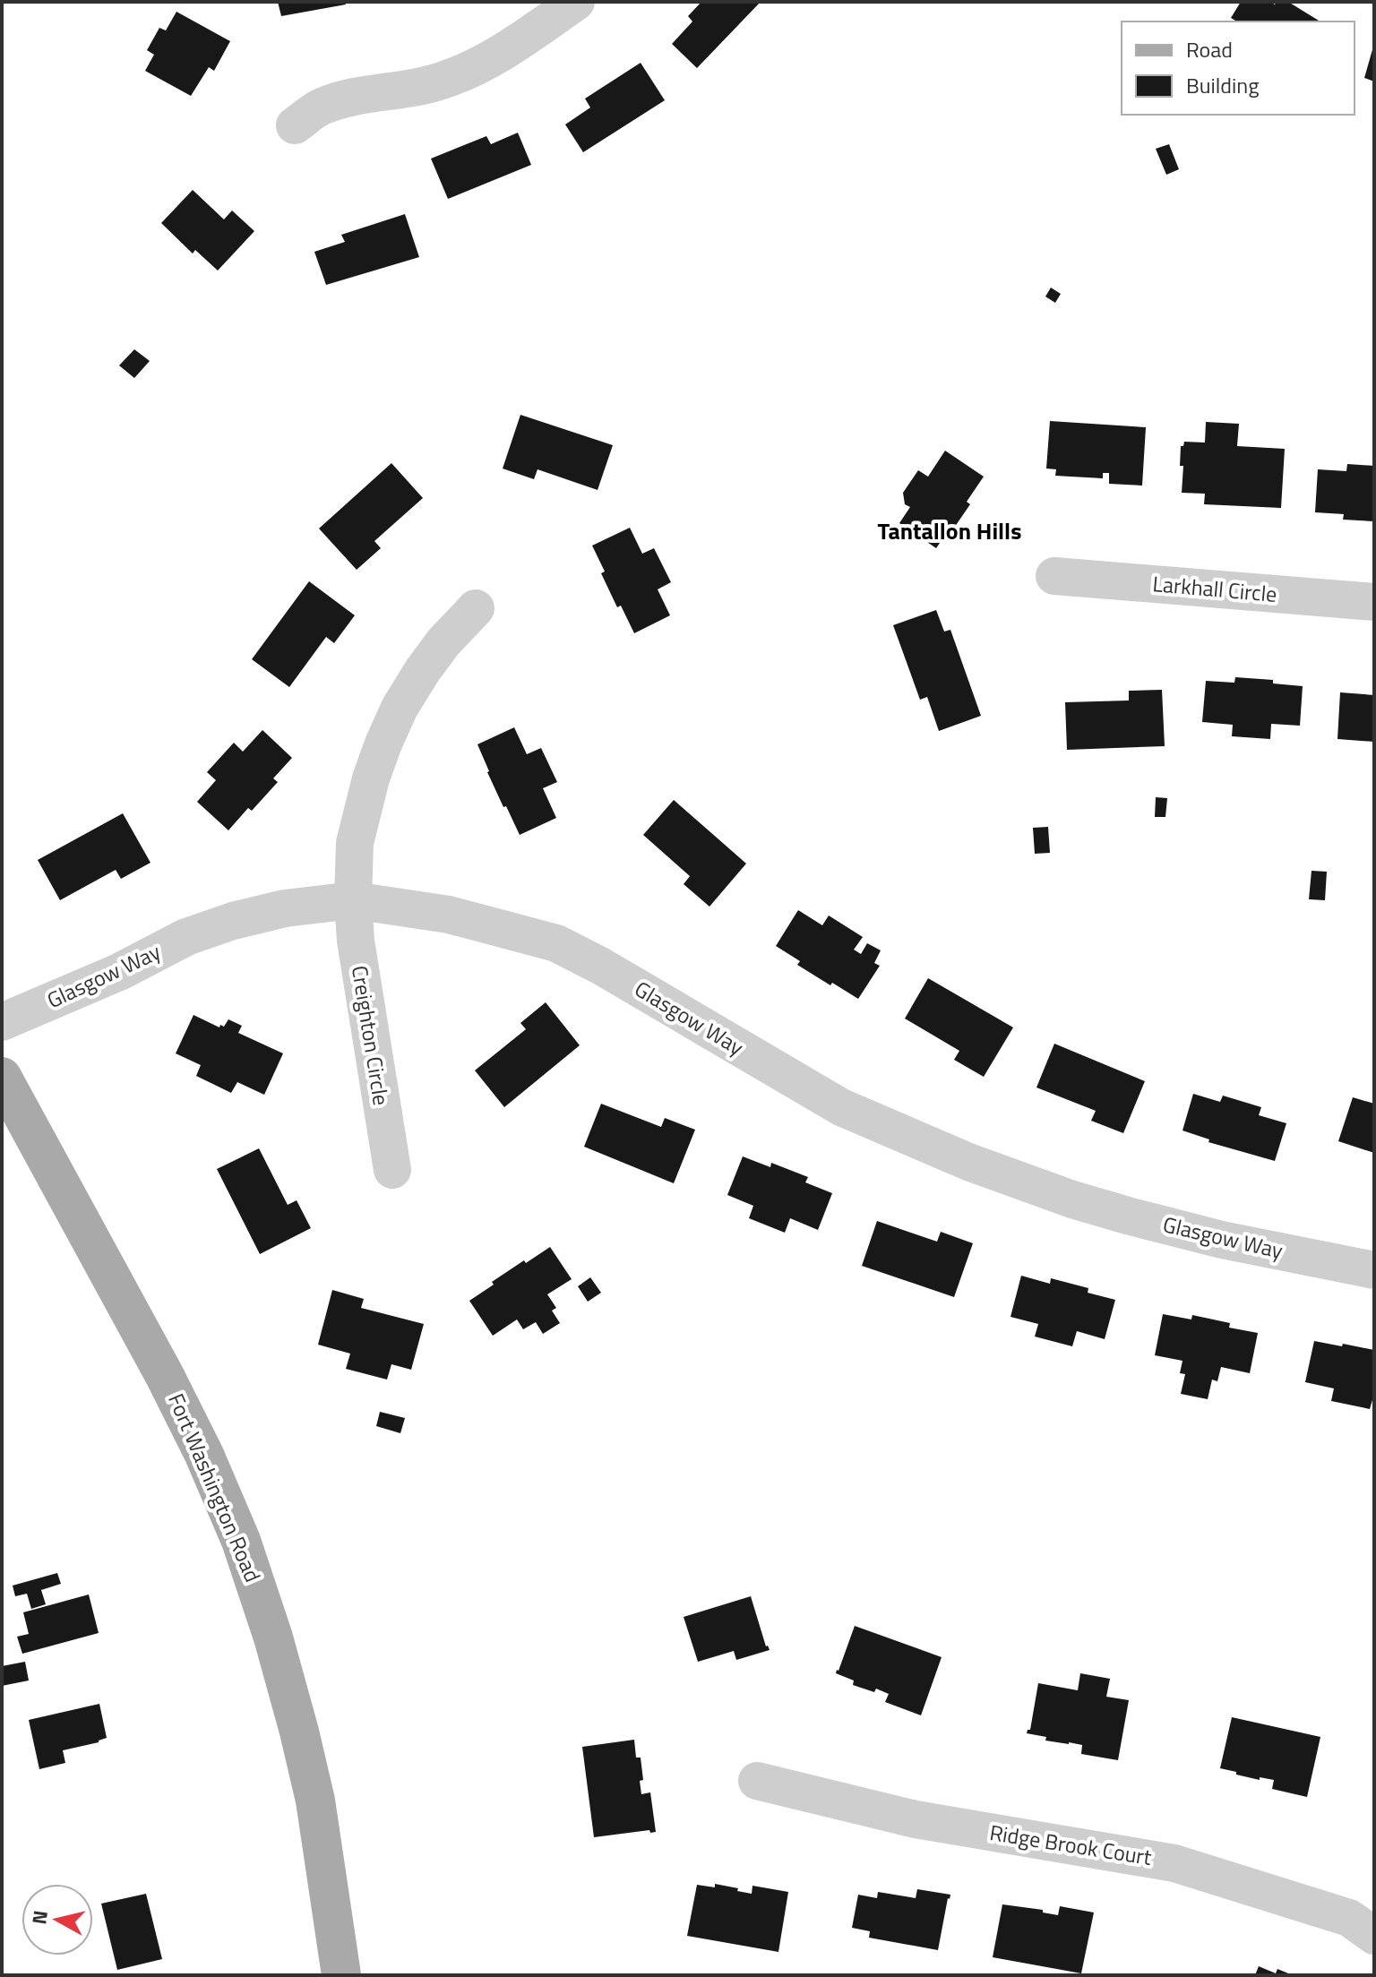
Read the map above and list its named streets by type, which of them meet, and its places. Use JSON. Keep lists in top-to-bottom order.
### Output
{
  "streets": {
    "main road": ["Fort Washington Road"],
    "street": [
      "Larkhall Circle",
      "Glasgow Way",
      "Creighton Circle",
      "Ridge Brook Court"
    ]
  },
  "crossings": [
    ["Glasgow Way", "Creighton Circle"]
  ],
  "districts": ["Tantallon Hills"],
  "legend": ["Road", "Building"],
  "north": "left"
}
